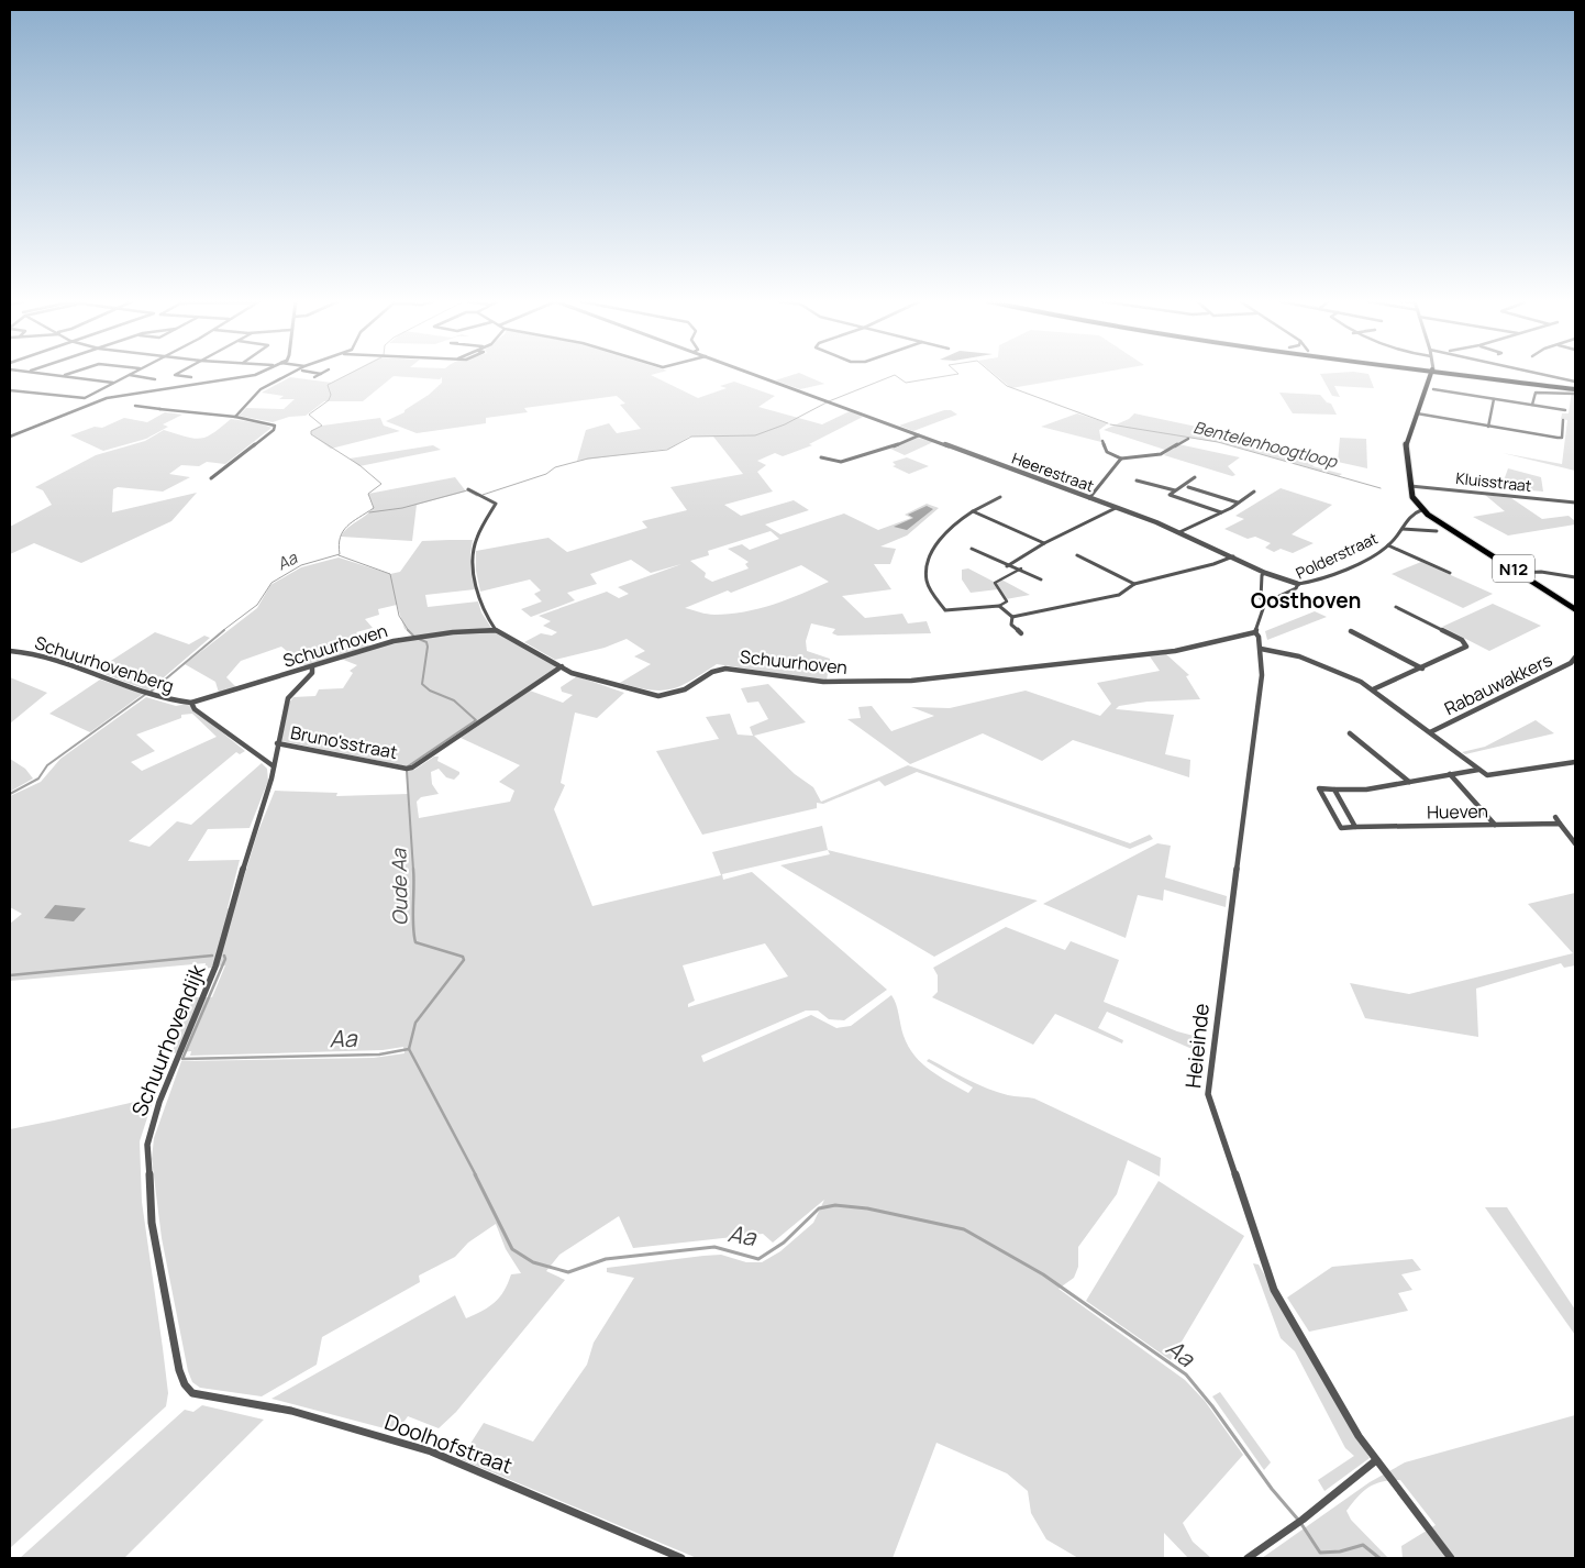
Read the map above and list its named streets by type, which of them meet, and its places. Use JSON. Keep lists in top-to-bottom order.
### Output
{
  "streets": {
    "main road": ["N12"],
    "street": [
      "Heerestraat",
      "Kluisstraat",
      "Polderstraat",
      "Schuurhoven",
      "Schuurhovenberg",
      "Rabauwakkers",
      "Bruno'sstraat",
      "Hueven",
      "Schuurhovendijk",
      "Heieinde",
      "Doolhofstraat"
    ]
  },
  "crossings": [
    ["Heerestraat", "Polderstraat"],
    ["Polderstraat", "N12"],
    ["Schuurhoven", "Schuurhovenberg"],
    ["Schuurhoven", "Bruno'sstraat"],
    ["Schuurhoven", "Heieinde"],
    ["Bruno'sstraat", "Schuurhovendijk"],
    ["Schuurhovendijk", "Doolhofstraat"]
  ],
  "districts": ["Oosthoven"],
  "water": ["Bentelenhoogtloop", "Aa", "Oude Aa"]
}
